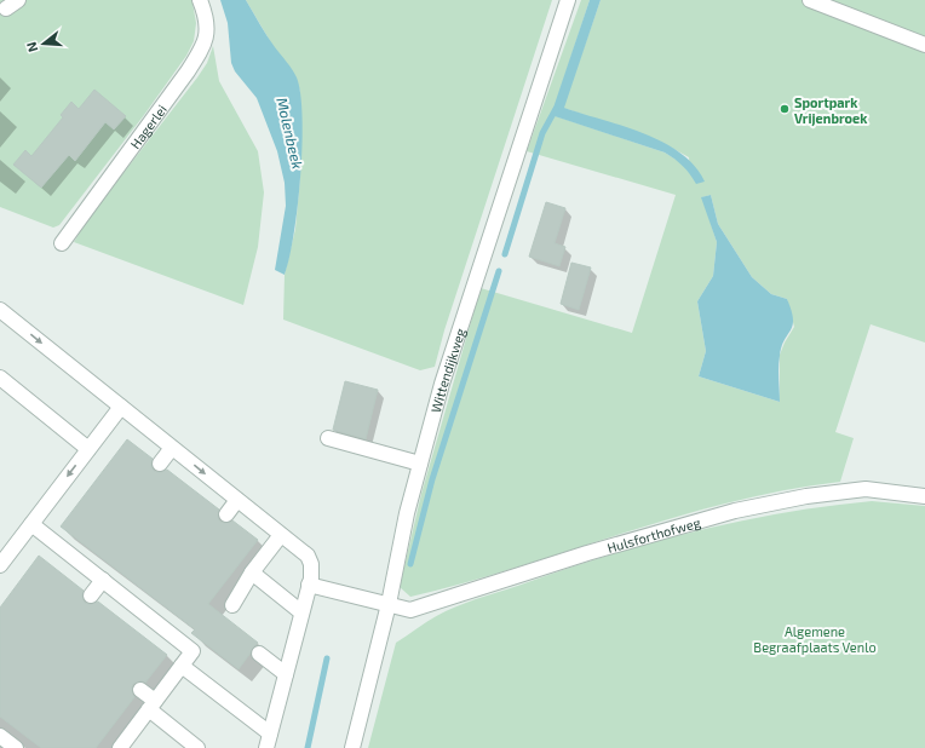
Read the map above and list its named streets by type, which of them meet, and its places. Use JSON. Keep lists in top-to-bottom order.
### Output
{
  "streets": {
    "street": ["Hagerlei", "Wittendijkweg", "Hulsforthofweg"]
  },
  "crossings": [
    ["Wittendijkweg", "Hulsforthofweg"]
  ],
  "water": ["Molenbeek"],
  "parks": ["Algemene Begraafplaats Venlo"],
  "places": ["Sportpark Vrijenbroek"],
  "north": "left"
}
